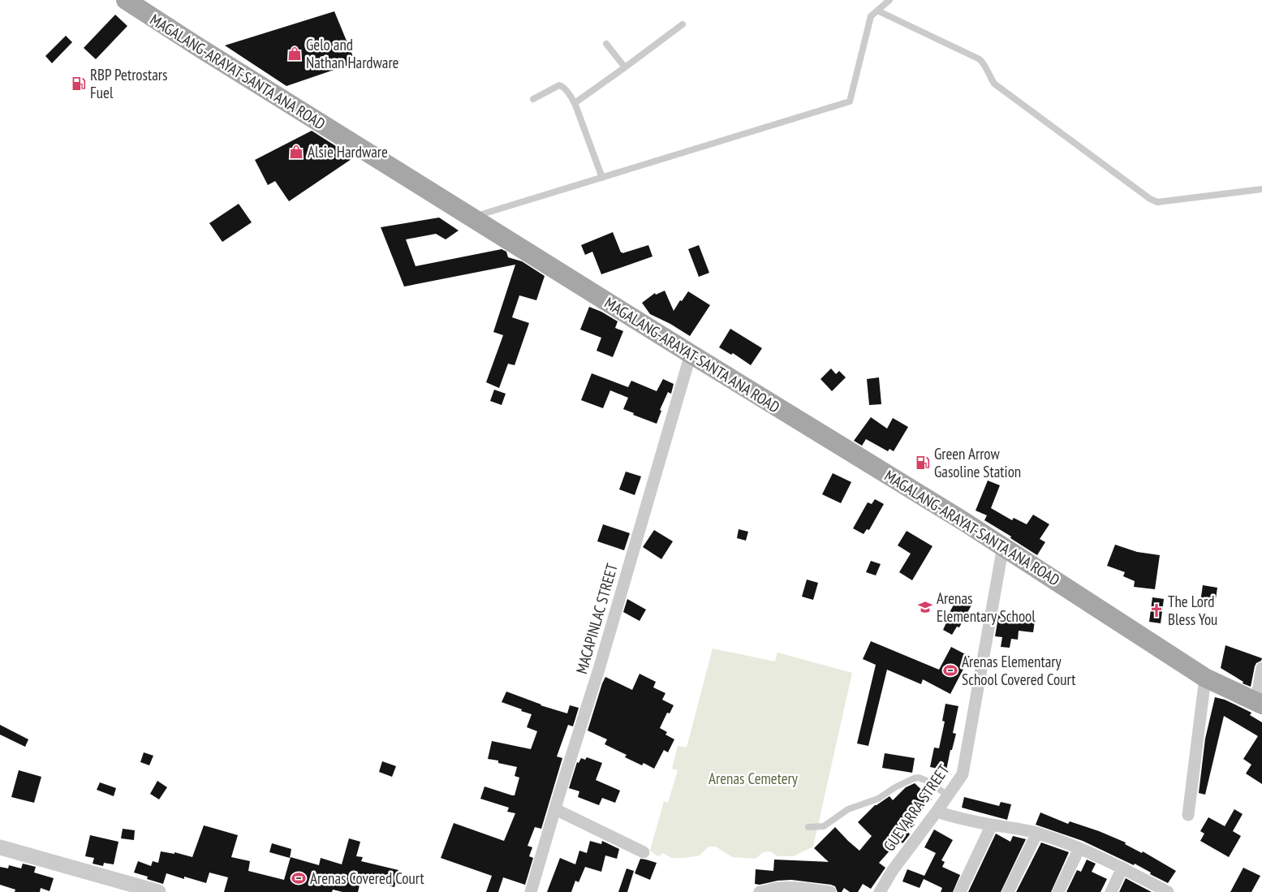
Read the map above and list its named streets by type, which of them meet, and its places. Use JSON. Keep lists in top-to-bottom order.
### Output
{
  "streets": {
    "main road": ["MAGALANG-ARAYAT-SANTA ANA ROAD"],
    "street": ["MACAPINLAC STREET", "GUEVARRA STREET"]
  },
  "crossings": [
    ["MAGALANG-ARAYAT-SANTA ANA ROAD", "MACAPINLAC STREET"],
    ["MAGALANG-ARAYAT-SANTA ANA ROAD", "GUEVARRA STREET"]
  ],
  "parks": ["Arenas Cemetery"],
  "places": {
    "shop": ["Gelo and Nathan Hardware", "Alsie Hardware"],
    "fuel station": ["RBP Petrostars Fuel", "Green Arrow Gasoline Station"],
    "school or university": ["Arenas Elementary School"],
    "church": ["The Lord Bless You"],
    "sports": ["Arenas Elementary School Covered Court", "Arenas Covered Court"]
  }
}
